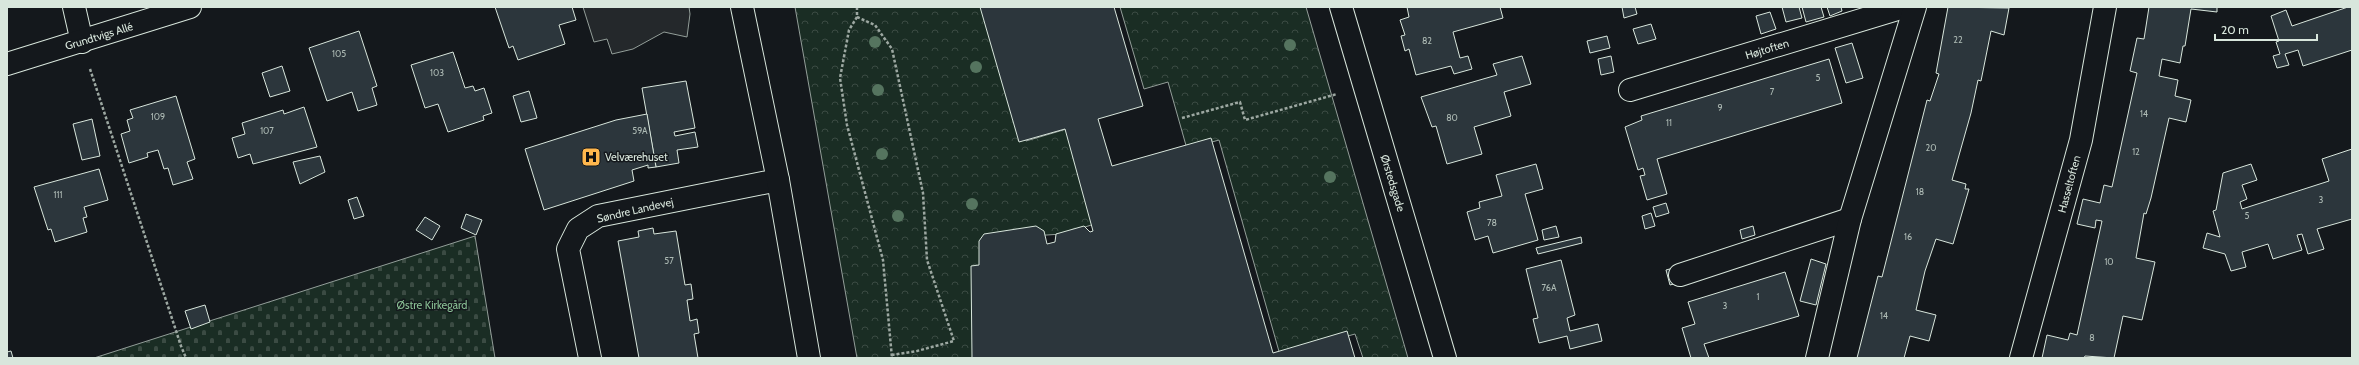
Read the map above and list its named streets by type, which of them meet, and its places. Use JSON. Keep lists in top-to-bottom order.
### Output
{
  "streets": {
    "street": [
      "Grundtvigs Allé",
      "Højtoften",
      "Ørstedsgade",
      "Hasseltoften",
      "Søndre Landevej"
    ]
  },
  "parks": ["Østre Kirkegård"],
  "places": {
    "hospital": ["Velværehuset"]
  },
  "house_numbers": [
    "22",
    "82",
    "105",
    "103",
    "5",
    "7",
    "9",
    "14",
    "109",
    "80",
    "11",
    "107",
    "59A",
    "20",
    "12",
    "18",
    "111",
    "3",
    "5",
    "78",
    "16",
    "57",
    "10",
    "76A",
    "1",
    "3",
    "14",
    "8"
  ],
  "scale_bar": "20 m"
}
